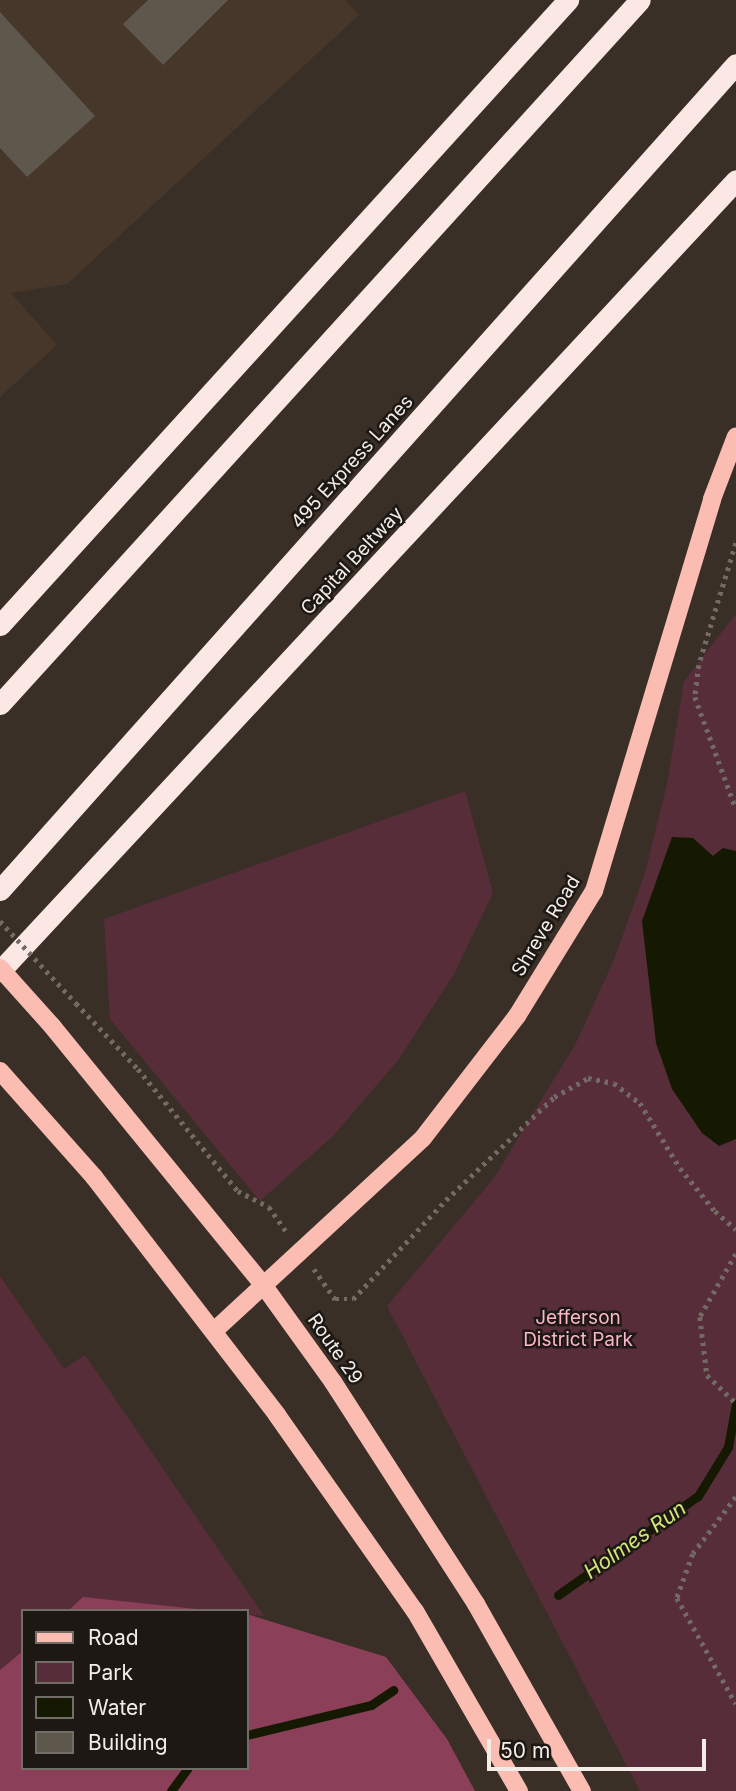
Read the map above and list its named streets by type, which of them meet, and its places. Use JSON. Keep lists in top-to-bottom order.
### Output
{
  "streets": {
    "highway": ["495 Express Lanes", "Capital Beltway"],
    "main road": ["Shreve Road", "Route 29"]
  },
  "crossings": [
    ["Capital Beltway", "Route 29"],
    ["Shreve Road", "Route 29"]
  ],
  "water": ["Holmes Run"],
  "parks": ["Jefferson District Park"],
  "legend": [
    "Road",
    "Park",
    "Water",
    "Building"
  ],
  "scale_bar": "50 m"
}
